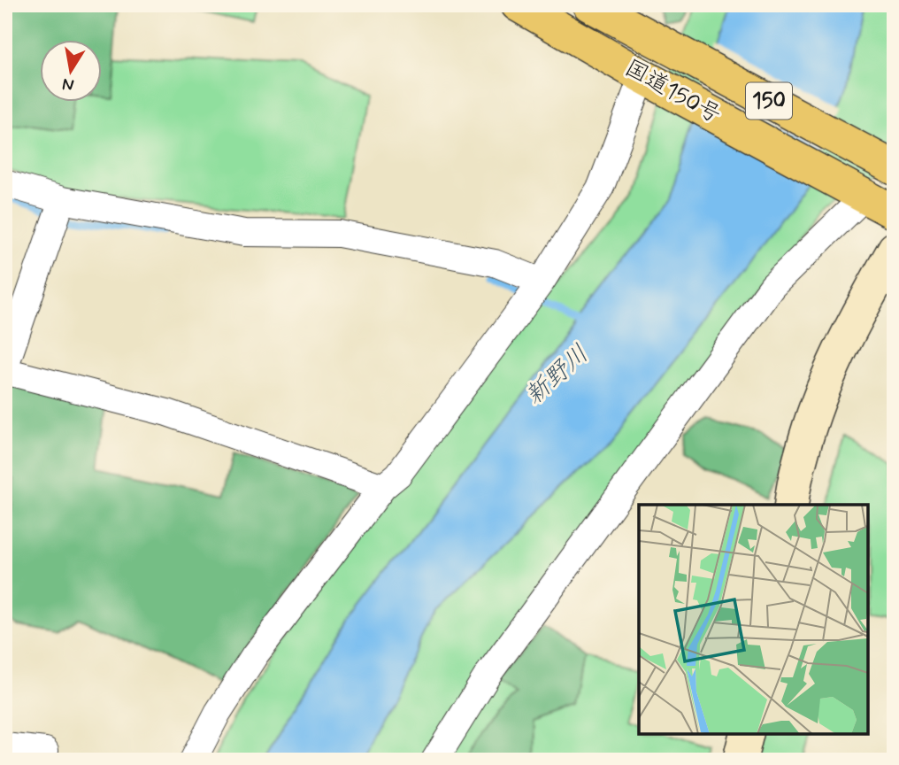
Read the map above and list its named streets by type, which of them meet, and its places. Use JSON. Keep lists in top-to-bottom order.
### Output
{
  "streets": {
    "highway": ["国道150号", "150"]
  },
  "water": ["新野川"],
  "north": "bottom"
}
